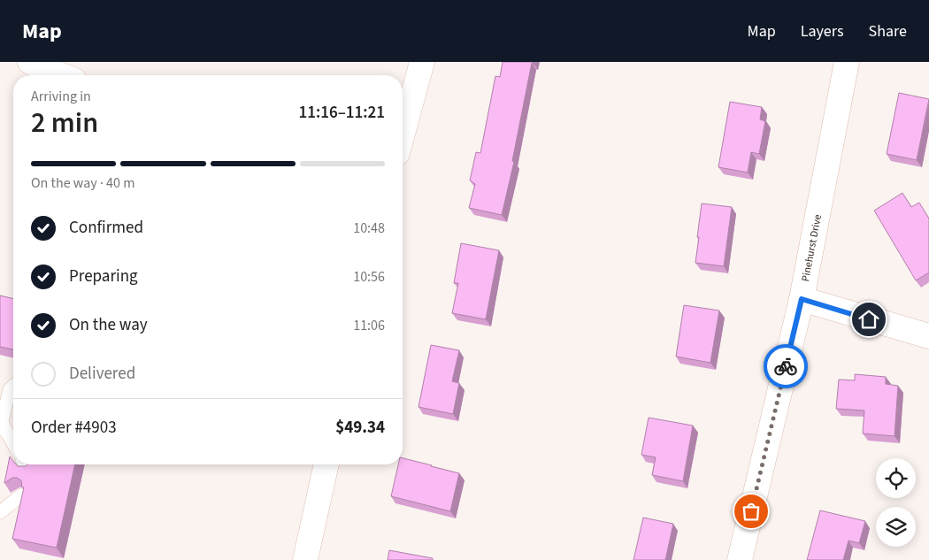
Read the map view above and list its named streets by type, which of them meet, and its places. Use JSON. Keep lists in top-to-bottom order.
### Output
{
  "streets": {
    "street": ["Pinehurst Drive"]
  },
  "page": {
    "header": "Map",
    "nav": ["Map", "Layers", "Share"],
    "heading": ["2 min", "Arriving in", "11:16–11:21"],
    "panel": ["Order #4903", "$49.34"],
    "bar": "On the way · 40 m",
    "list": [
      ["Confirmed", "10:48"],
      ["Preparing", "10:56"],
      ["On the way", "11:06"],
      "Delivered"
    ]
  }
}
